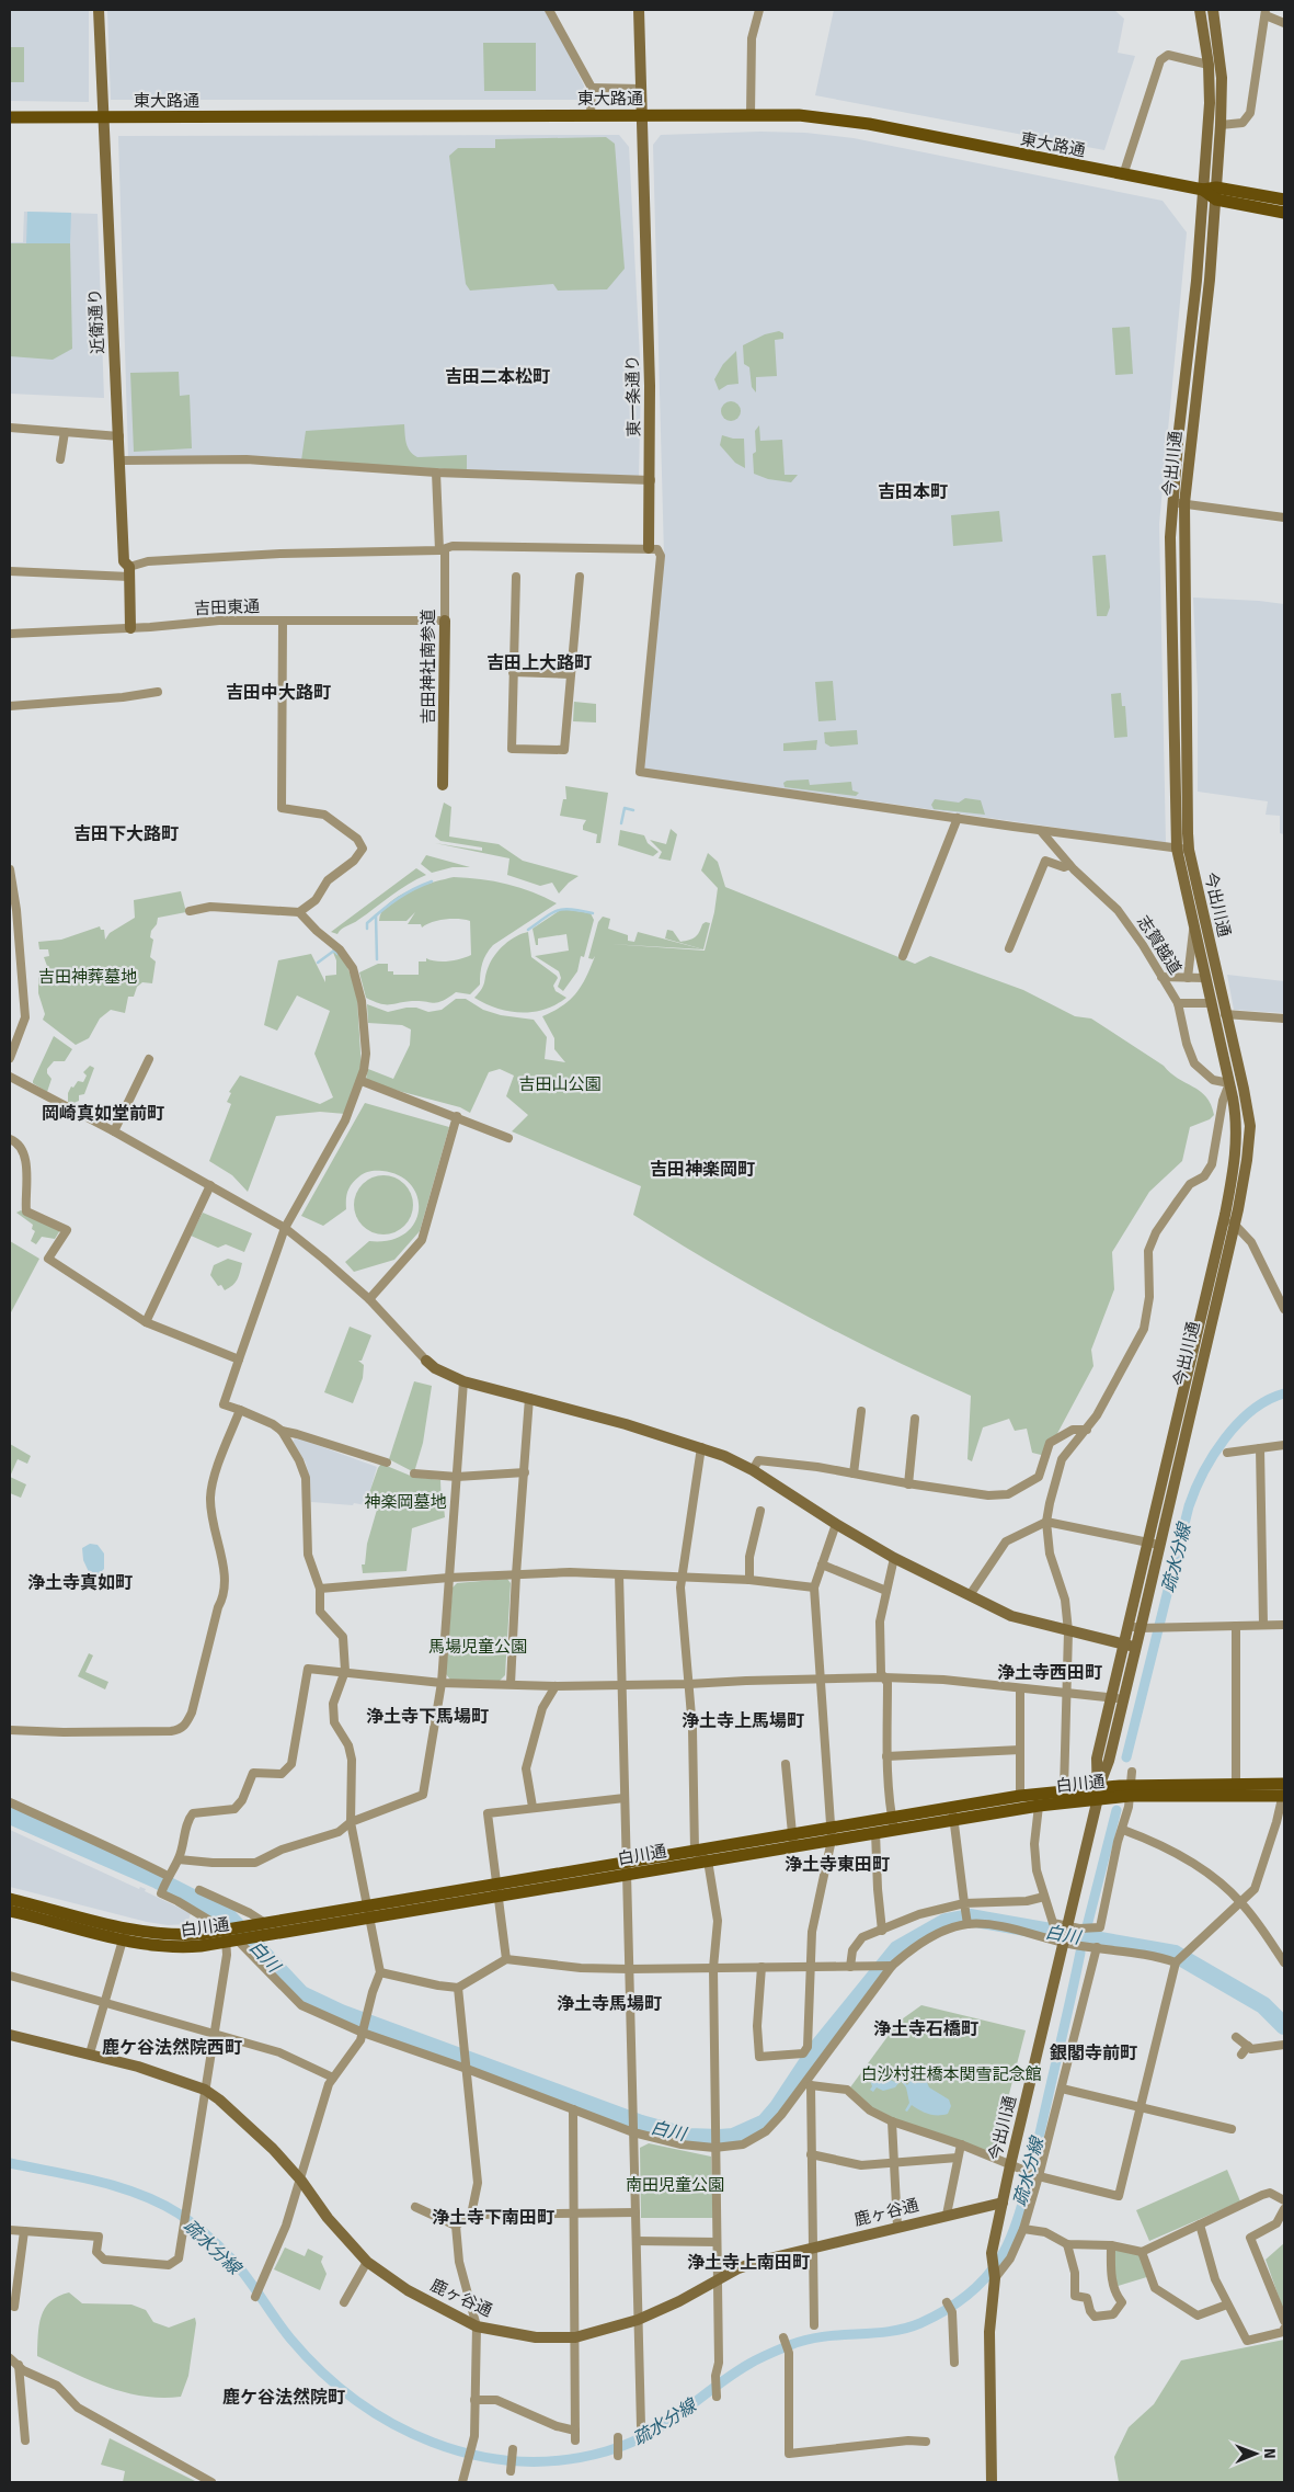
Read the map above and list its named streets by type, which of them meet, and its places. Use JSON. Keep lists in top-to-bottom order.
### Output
{
  "streets": {
    "main road": [
      "東大路通",
      "近衛通り",
      "東一条通り",
      "今出川通",
      "吉田神社南参道",
      "白川通",
      "鹿ヶ谷通"
    ],
    "street": ["吉田東通", "志賀越道"]
  },
  "crossings": [
    ["東大路通", "近衛通り"],
    ["東大路通", "東一条通り"],
    ["東大路通", "今出川通"],
    ["近衛通り", "吉田東通"],
    ["今出川通", "志賀越道"],
    ["今出川通", "白川通"],
    ["今出川通", "鹿ヶ谷通"],
    ["吉田東通", "吉田神社南参道"]
  ],
  "districts": [
    "吉田二本松町",
    "吉田本町",
    "吉田上大路町",
    "吉田中大路町",
    "吉田下大路町",
    "岡崎真如堂前町",
    "吉田神楽岡町",
    "浄土寺真如町",
    "浄土寺西田町",
    "浄土寺下馬場町",
    "浄土寺上馬場町",
    "浄土寺東田町",
    "浄土寺馬場町",
    "浄土寺石橋町",
    "鹿ケ谷法然院西町",
    "銀閣寺前町",
    "浄土寺下南田町",
    "浄土寺上南田町",
    "鹿ケ谷法然院町"
  ],
  "water": ["疏水分線", "白川"],
  "parks": [
    "吉田神葬墓地",
    "吉田山公園",
    "神楽岡墓地",
    "馬場児童公園",
    "白沙村荘橋本関雪記念館",
    "南田児童公園"
  ],
  "north": "right"
}
